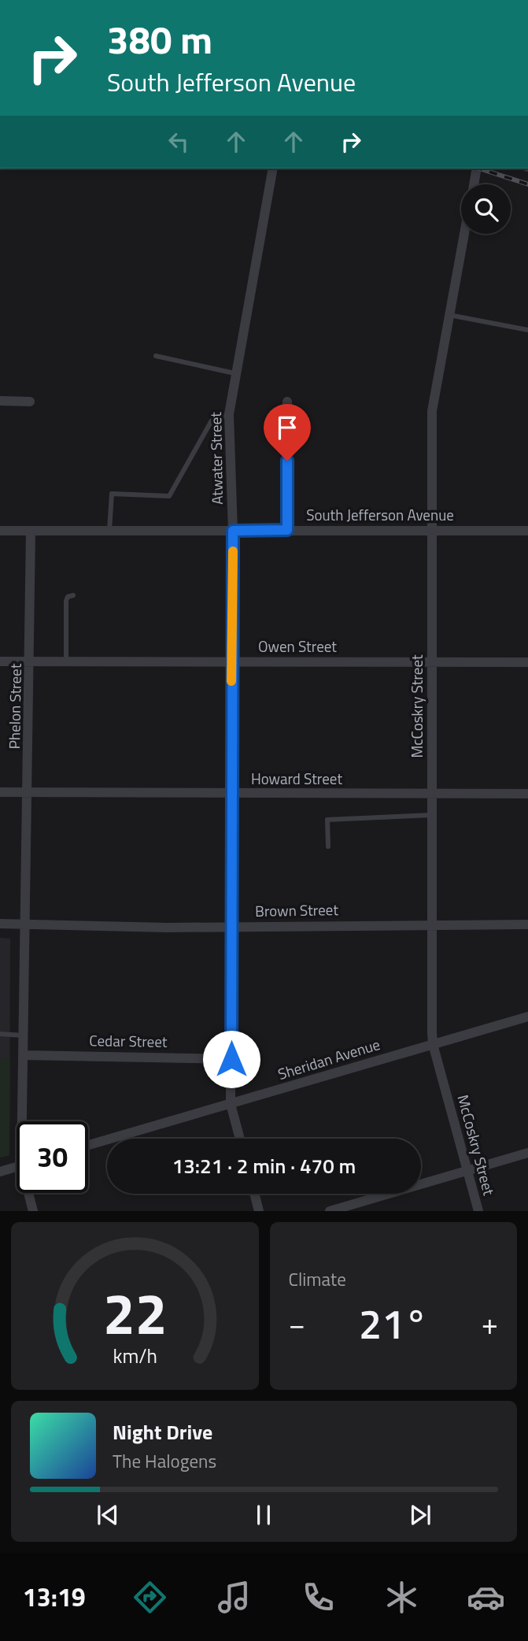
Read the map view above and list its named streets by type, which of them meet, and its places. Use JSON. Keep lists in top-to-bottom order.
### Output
{
  "streets": {
    "street": [
      "Atwater Street",
      "South Jefferson Avenue",
      "Owen Street",
      "Phelon Street",
      "McCoskry Street",
      "Howard Street",
      "Brown Street",
      "Cedar Street",
      "Sheridan Avenue"
    ]
  },
  "crossings": [
    ["Atwater Street", "South Jefferson Avenue"],
    ["Atwater Street", "Owen Street"],
    ["Atwater Street", "Howard Street"],
    ["Atwater Street", "Brown Street"],
    ["Atwater Street", "Cedar Street"],
    ["Atwater Street", "Sheridan Avenue"],
    ["South Jefferson Avenue", "Phelon Street"],
    ["South Jefferson Avenue", "McCoskry Street"],
    ["Owen Street", "Phelon Street"],
    ["Owen Street", "McCoskry Street"],
    ["Phelon Street", "Howard Street"],
    ["Phelon Street", "Brown Street"],
    ["Phelon Street", "Cedar Street"],
    ["McCoskry Street", "Howard Street"],
    ["McCoskry Street", "Brown Street"],
    ["McCoskry Street", "Sheridan Avenue"]
  ],
  "page": {
    "turn": ["380 m", "South Jefferson Avenue"],
    "limit": "30",
    "trip": "13:21 · 2 min · 470 m",
    "tile": "Climate",
    "heat": ["−", "21°", "+"],
    "song": ["Night Drive", "The Halogens"],
    "tabs": "13:19",
    "gauge": ["22", "km/h"]
  }
}
